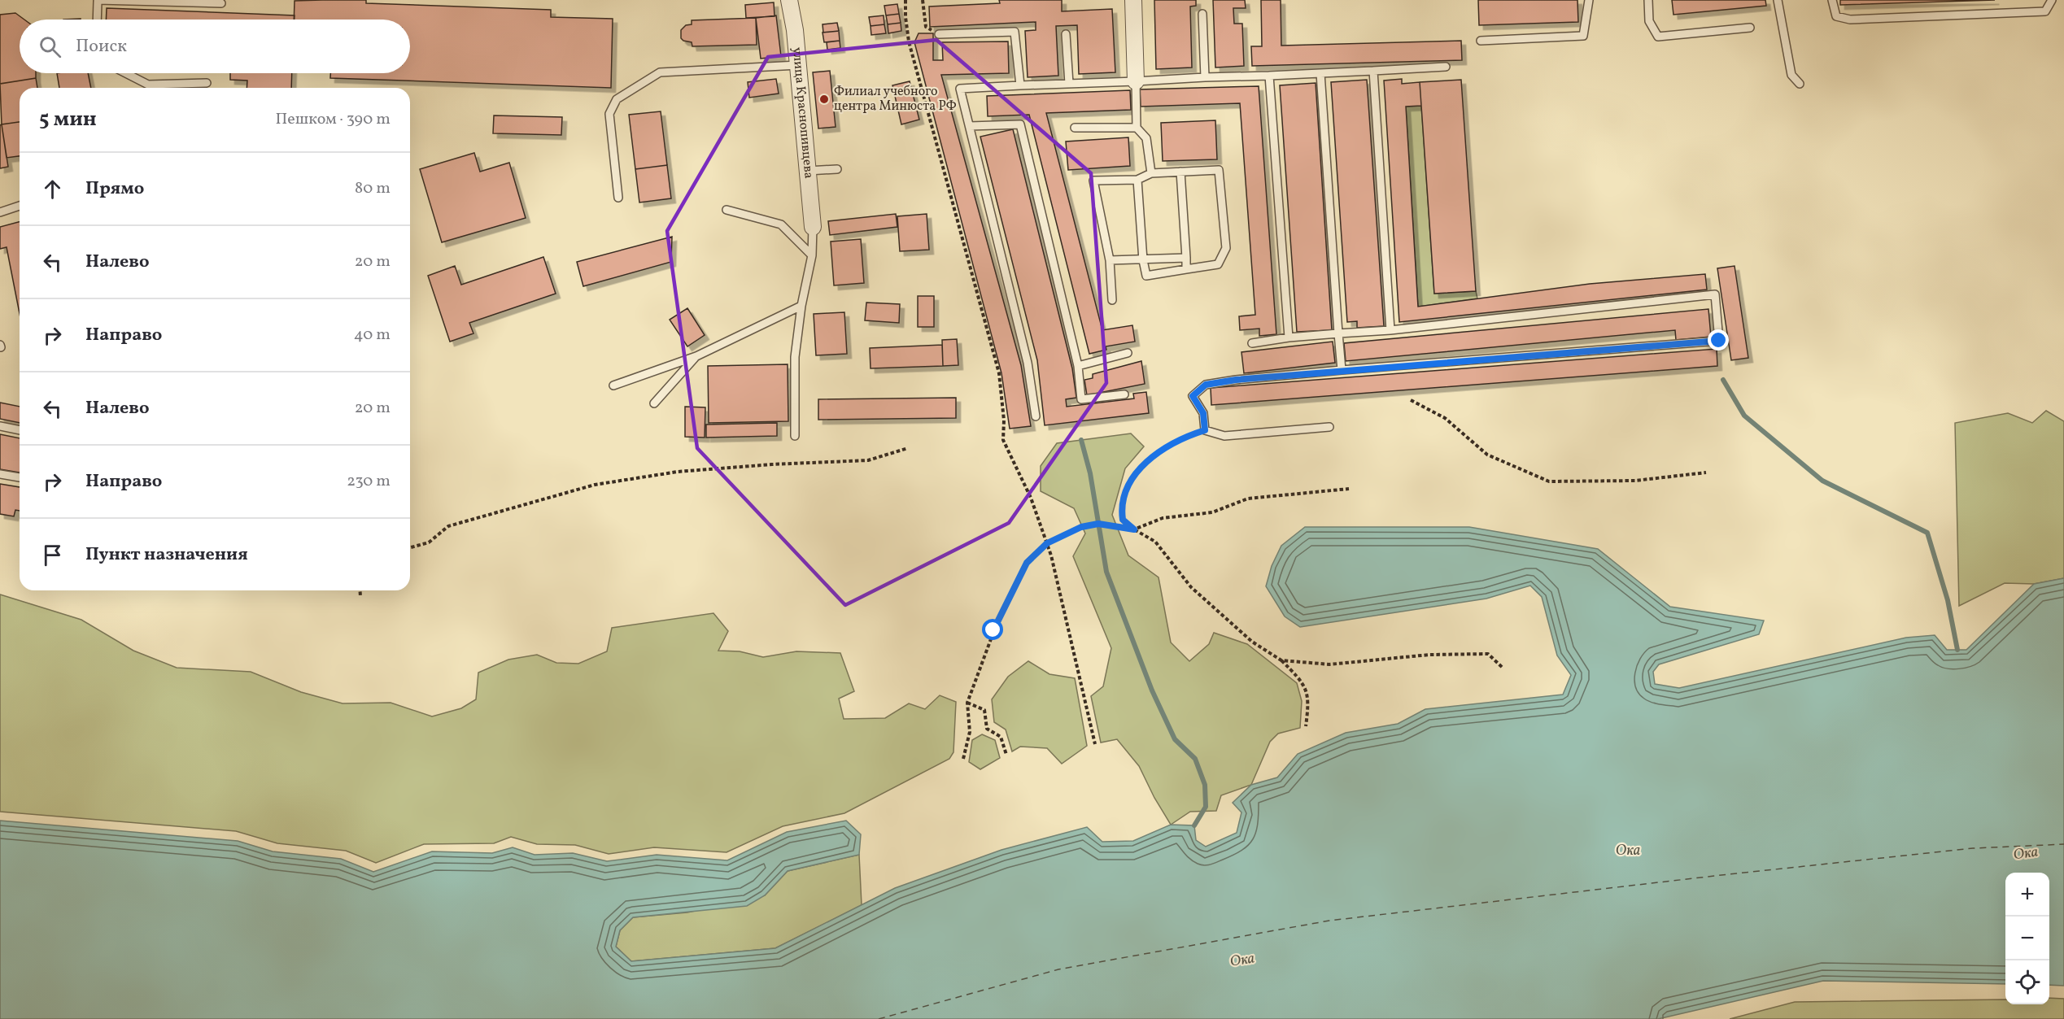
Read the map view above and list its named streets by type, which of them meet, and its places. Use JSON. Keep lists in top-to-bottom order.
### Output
{
  "streets": {
    "street": ["улица Краснопивцева"]
  },
  "water": ["Ока"],
  "places": ["Филиал учебного центра Минюста РФ"],
  "page": {
    "search": "Поиск",
    "heading": ["5 мин", "Пешком · 390 m"],
    "list": [
      ["Прямо", "80 m"],
      ["Налево", "20 m"],
      ["Направо", "40 m"],
      ["Налево", "20 m"],
      ["Направо", "230 m"],
      "Пункт назначения"
    ],
    "map_buttons": ["+", "−"]
  }
}
